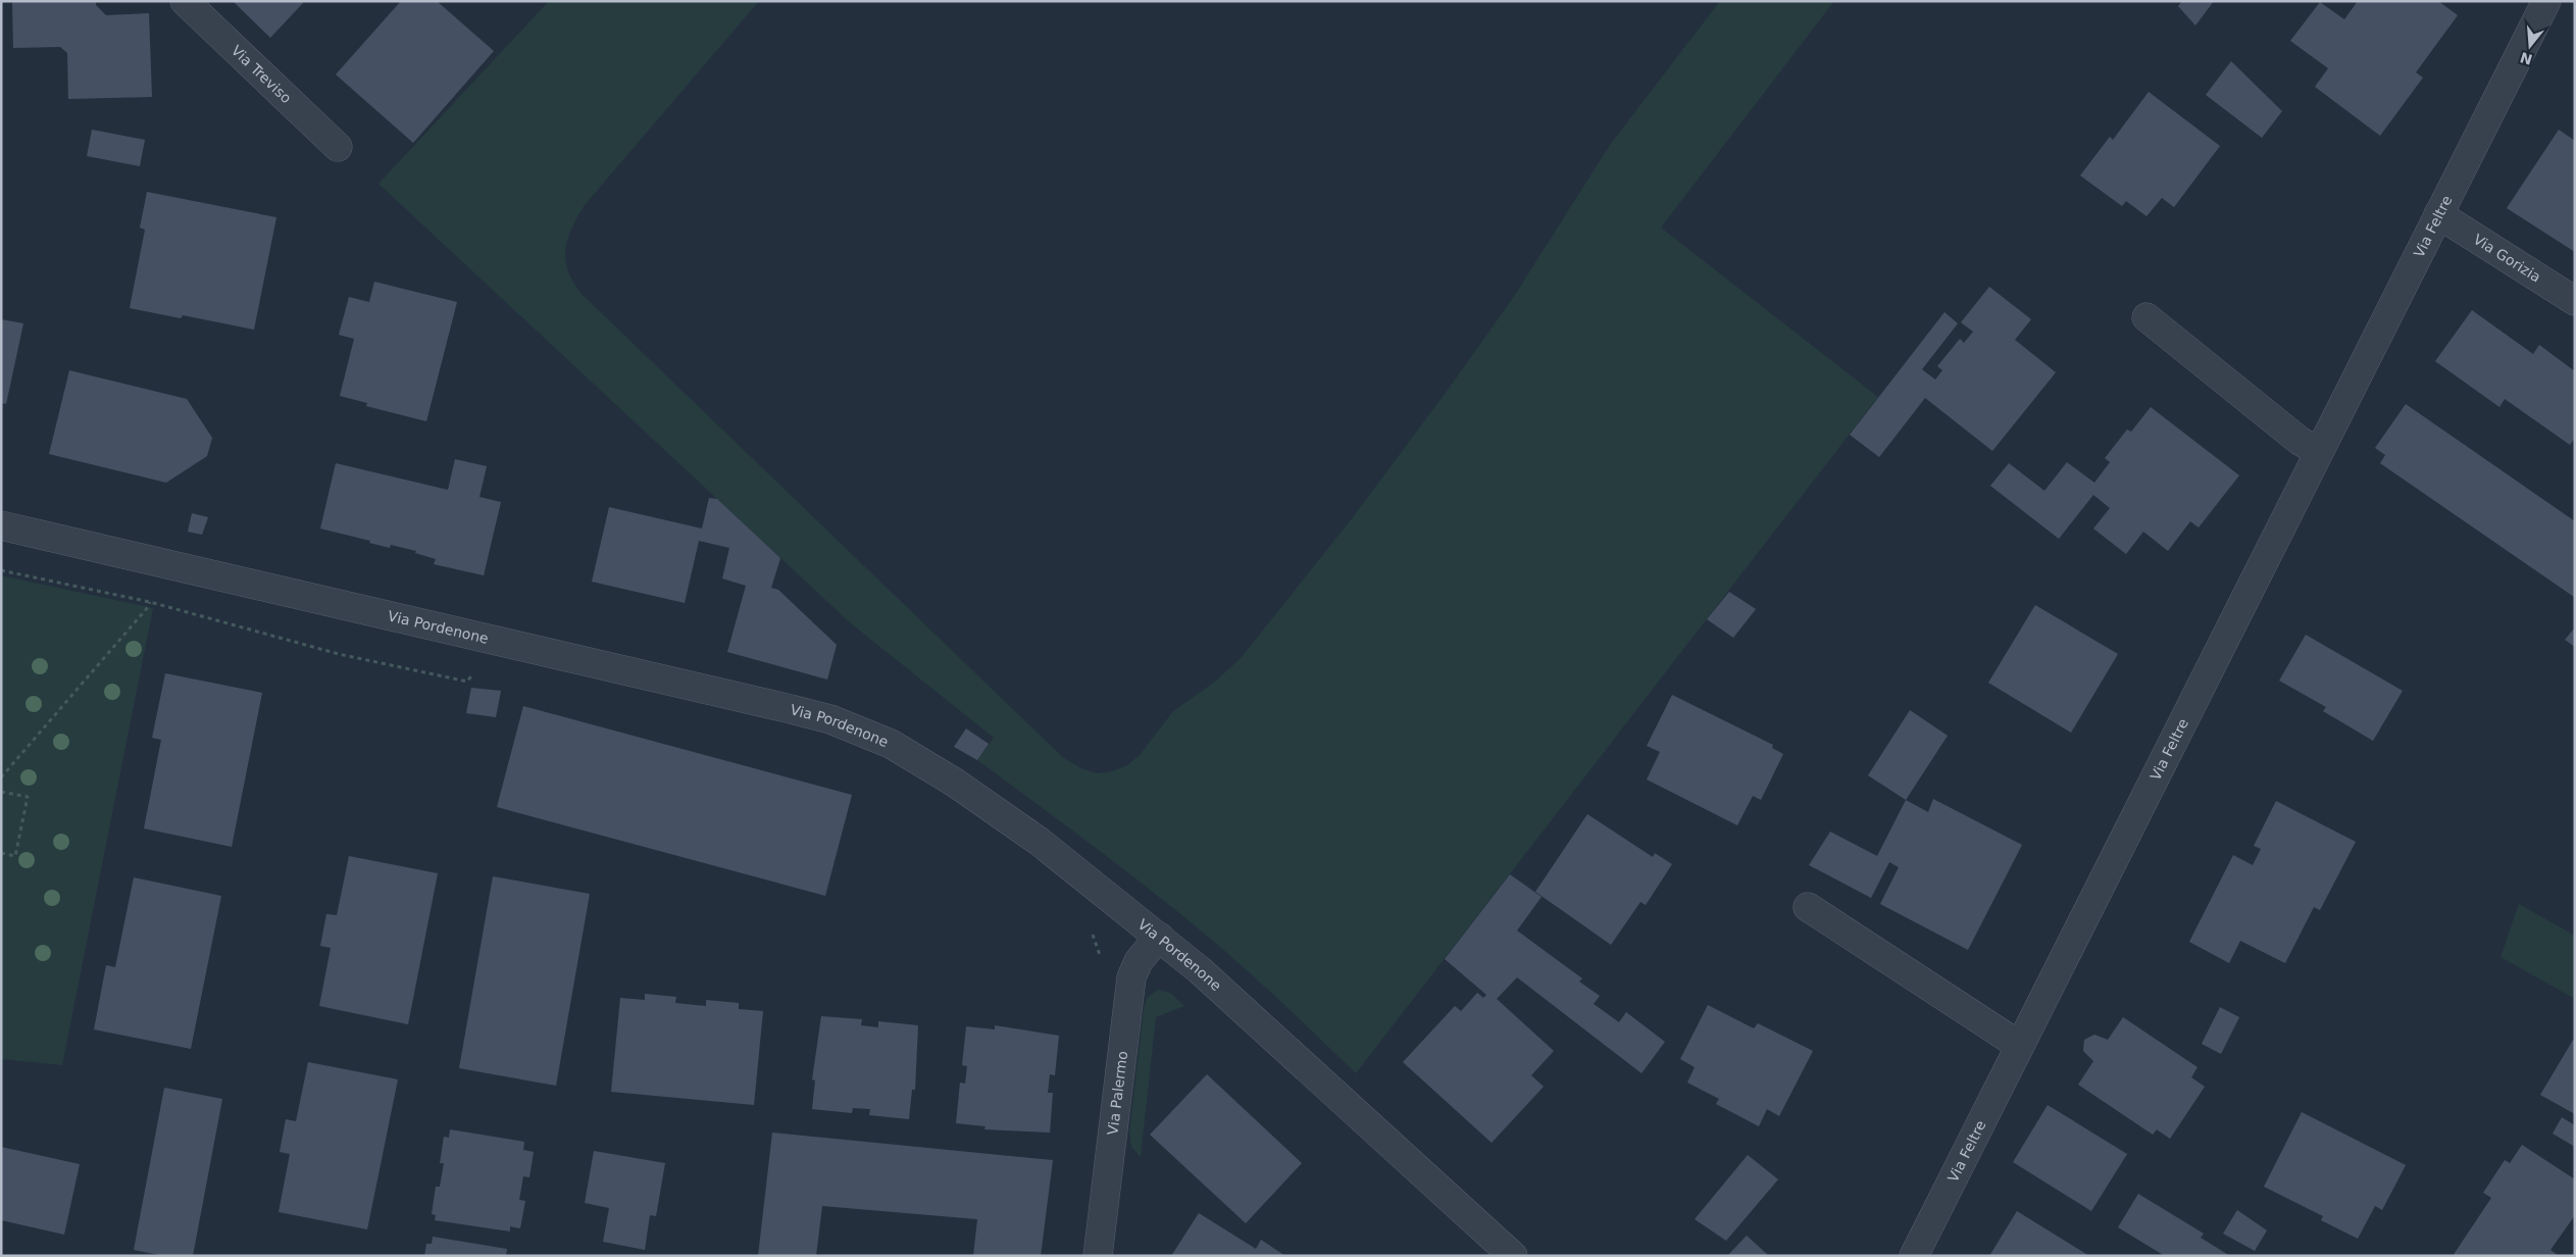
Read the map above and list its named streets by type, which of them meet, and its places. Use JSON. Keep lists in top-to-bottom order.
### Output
{
  "streets": {
    "street": [
      "Via Treviso",
      "Via Feltre",
      "Via Gorizia",
      "Via Pordenone",
      "Via Palermo"
    ]
  },
  "crossings": [
    ["Via Feltre", "Via Gorizia"],
    ["Via Pordenone", "Via Palermo"]
  ],
  "north": "bottom"
}
